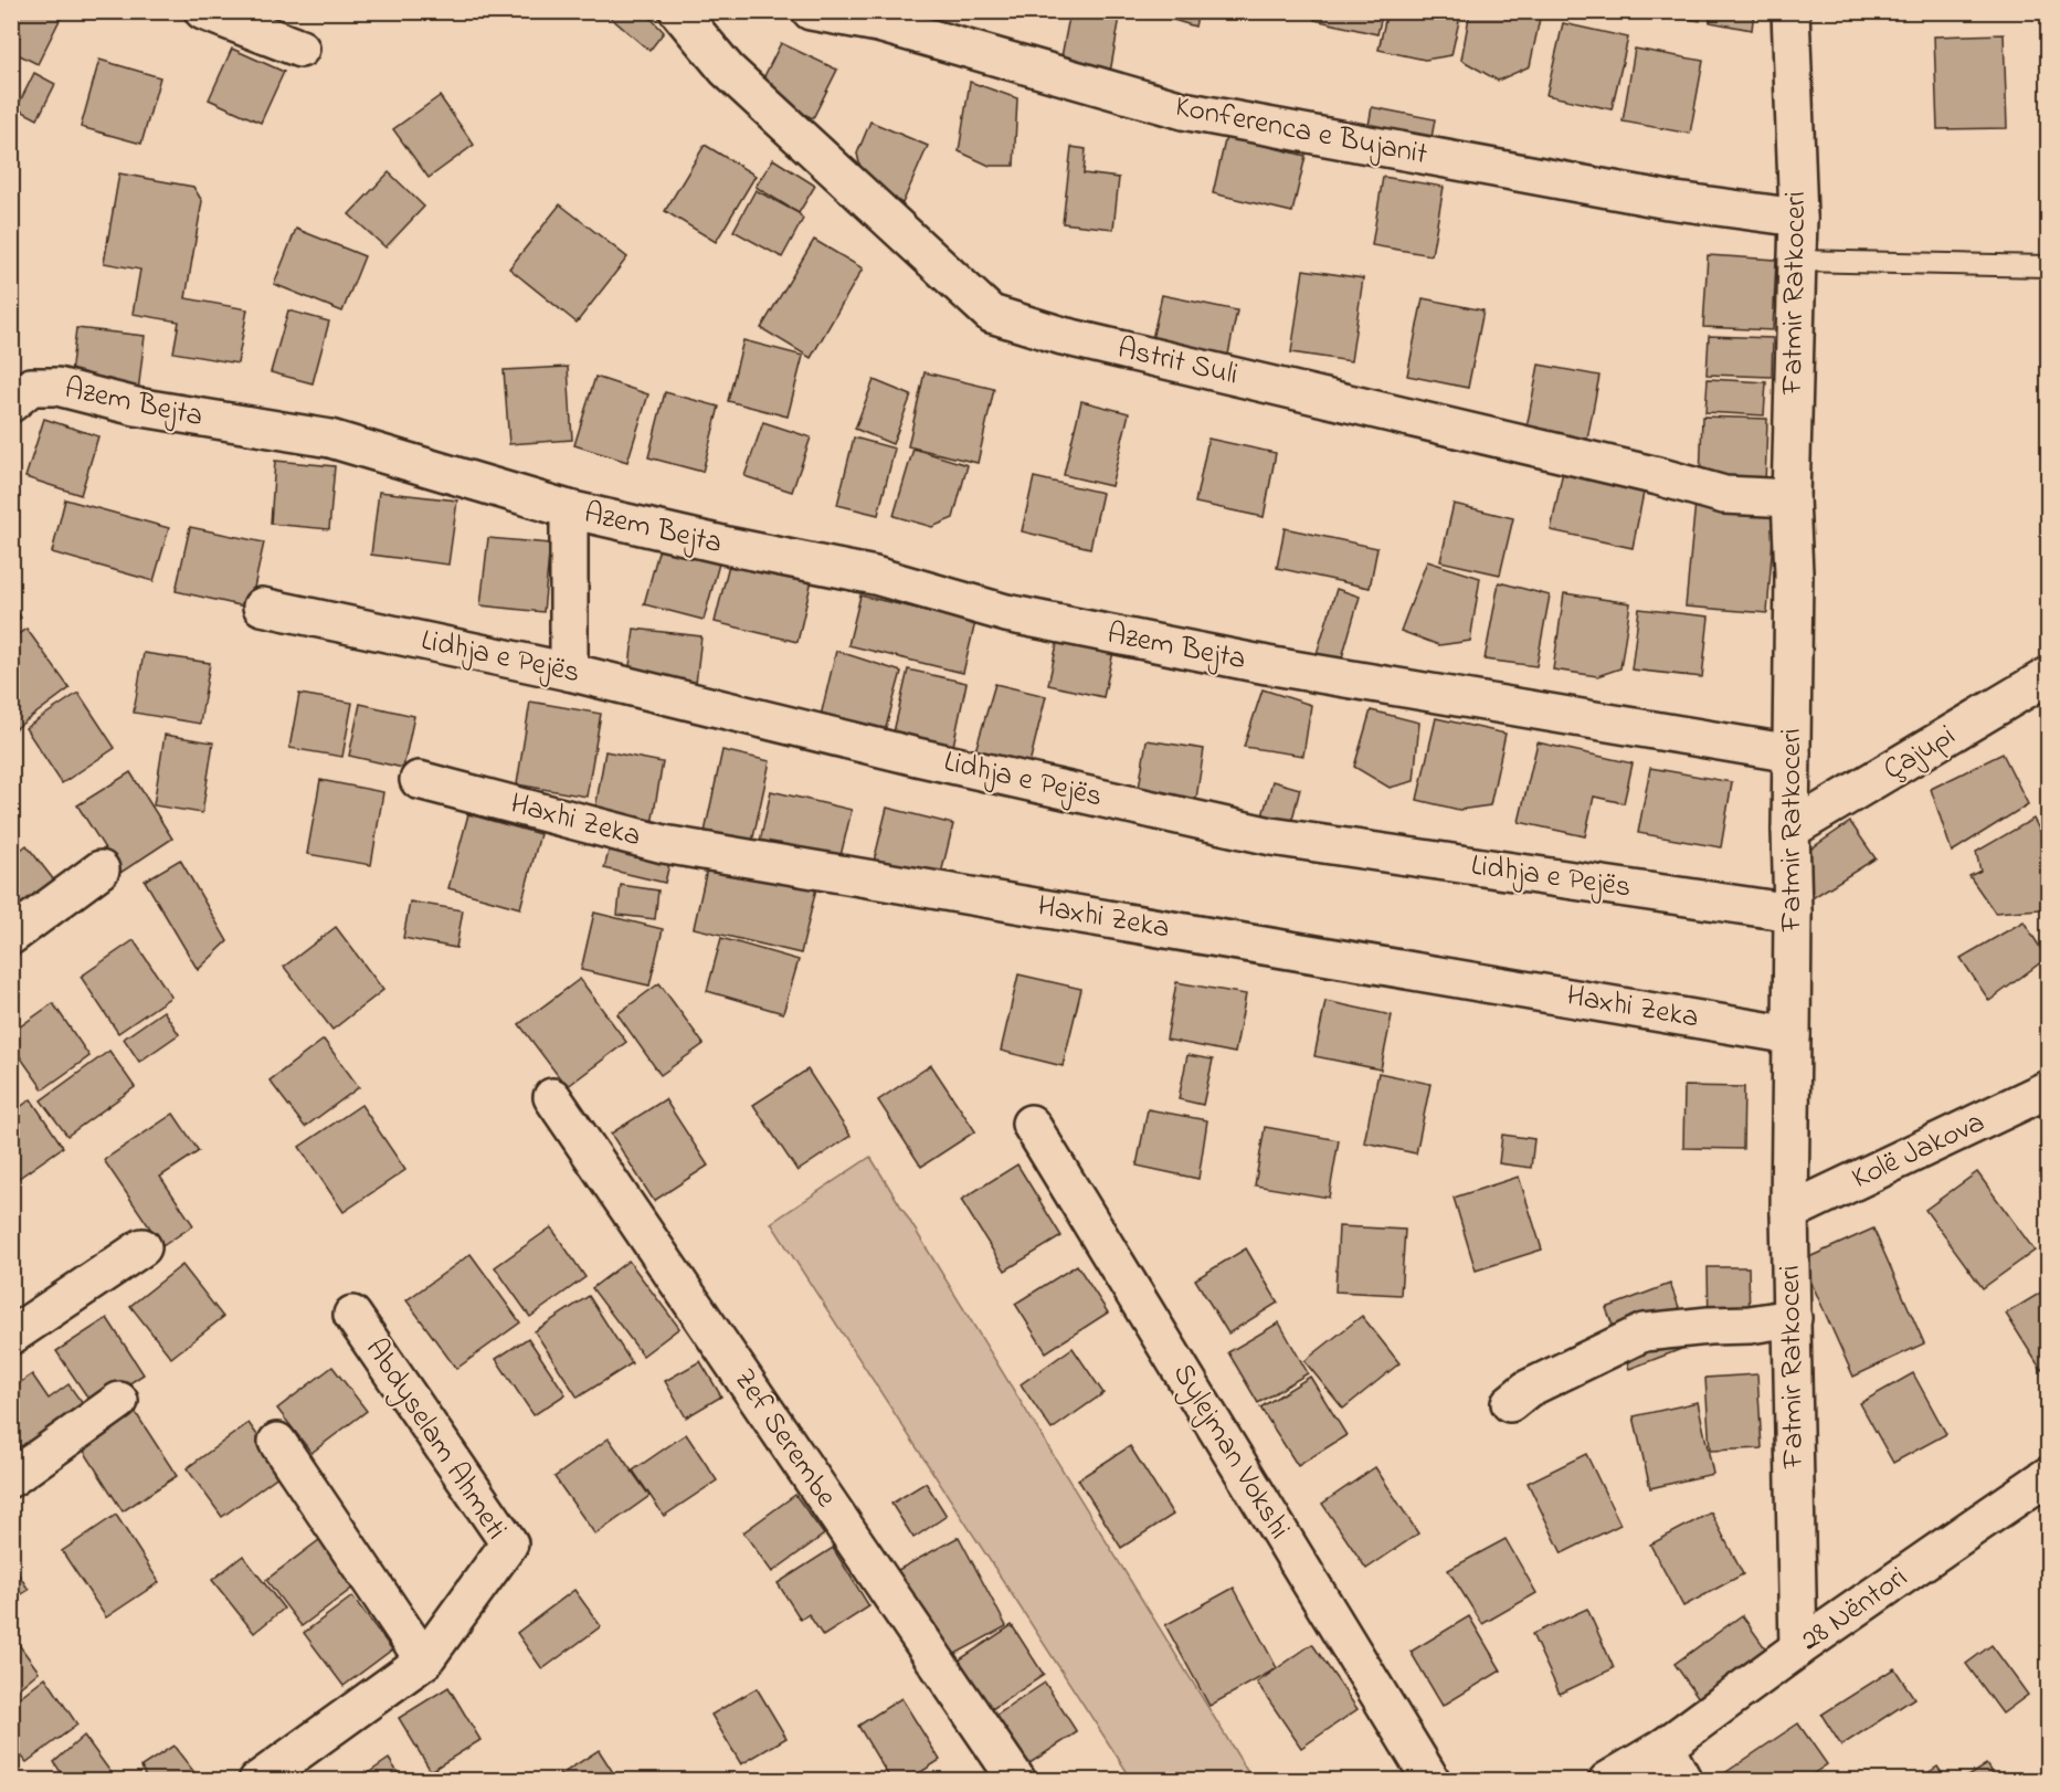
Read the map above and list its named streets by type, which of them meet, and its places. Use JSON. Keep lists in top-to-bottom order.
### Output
{
  "streets": {
    "street": [
      "Konferenca e Bujanit",
      "Fatmir Ratkoceri",
      "Astrit Suli",
      "Azem Bejta",
      "Lidhja e Pejës",
      "Çajupi",
      "Haxhi Zeka",
      "Kolë Jakova",
      "Zef Serembe",
      "Abdyselam Ahmeti",
      "Sylejman Vokshi",
      "28 Nëntori"
    ]
  },
  "crossings": [
    ["Konferenca e Bujanit", "Fatmir Ratkoceri"],
    ["Fatmir Ratkoceri", "Astrit Suli"],
    ["Fatmir Ratkoceri", "Azem Bejta"],
    ["Fatmir Ratkoceri", "Lidhja e Pejës"],
    ["Fatmir Ratkoceri", "Çajupi"],
    ["Fatmir Ratkoceri", "Haxhi Zeka"],
    ["Fatmir Ratkoceri", "Kolë Jakova"],
    ["Fatmir Ratkoceri", "28 Nëntori"],
    ["Azem Bejta", "Lidhja e Pejës"]
  ]
}
